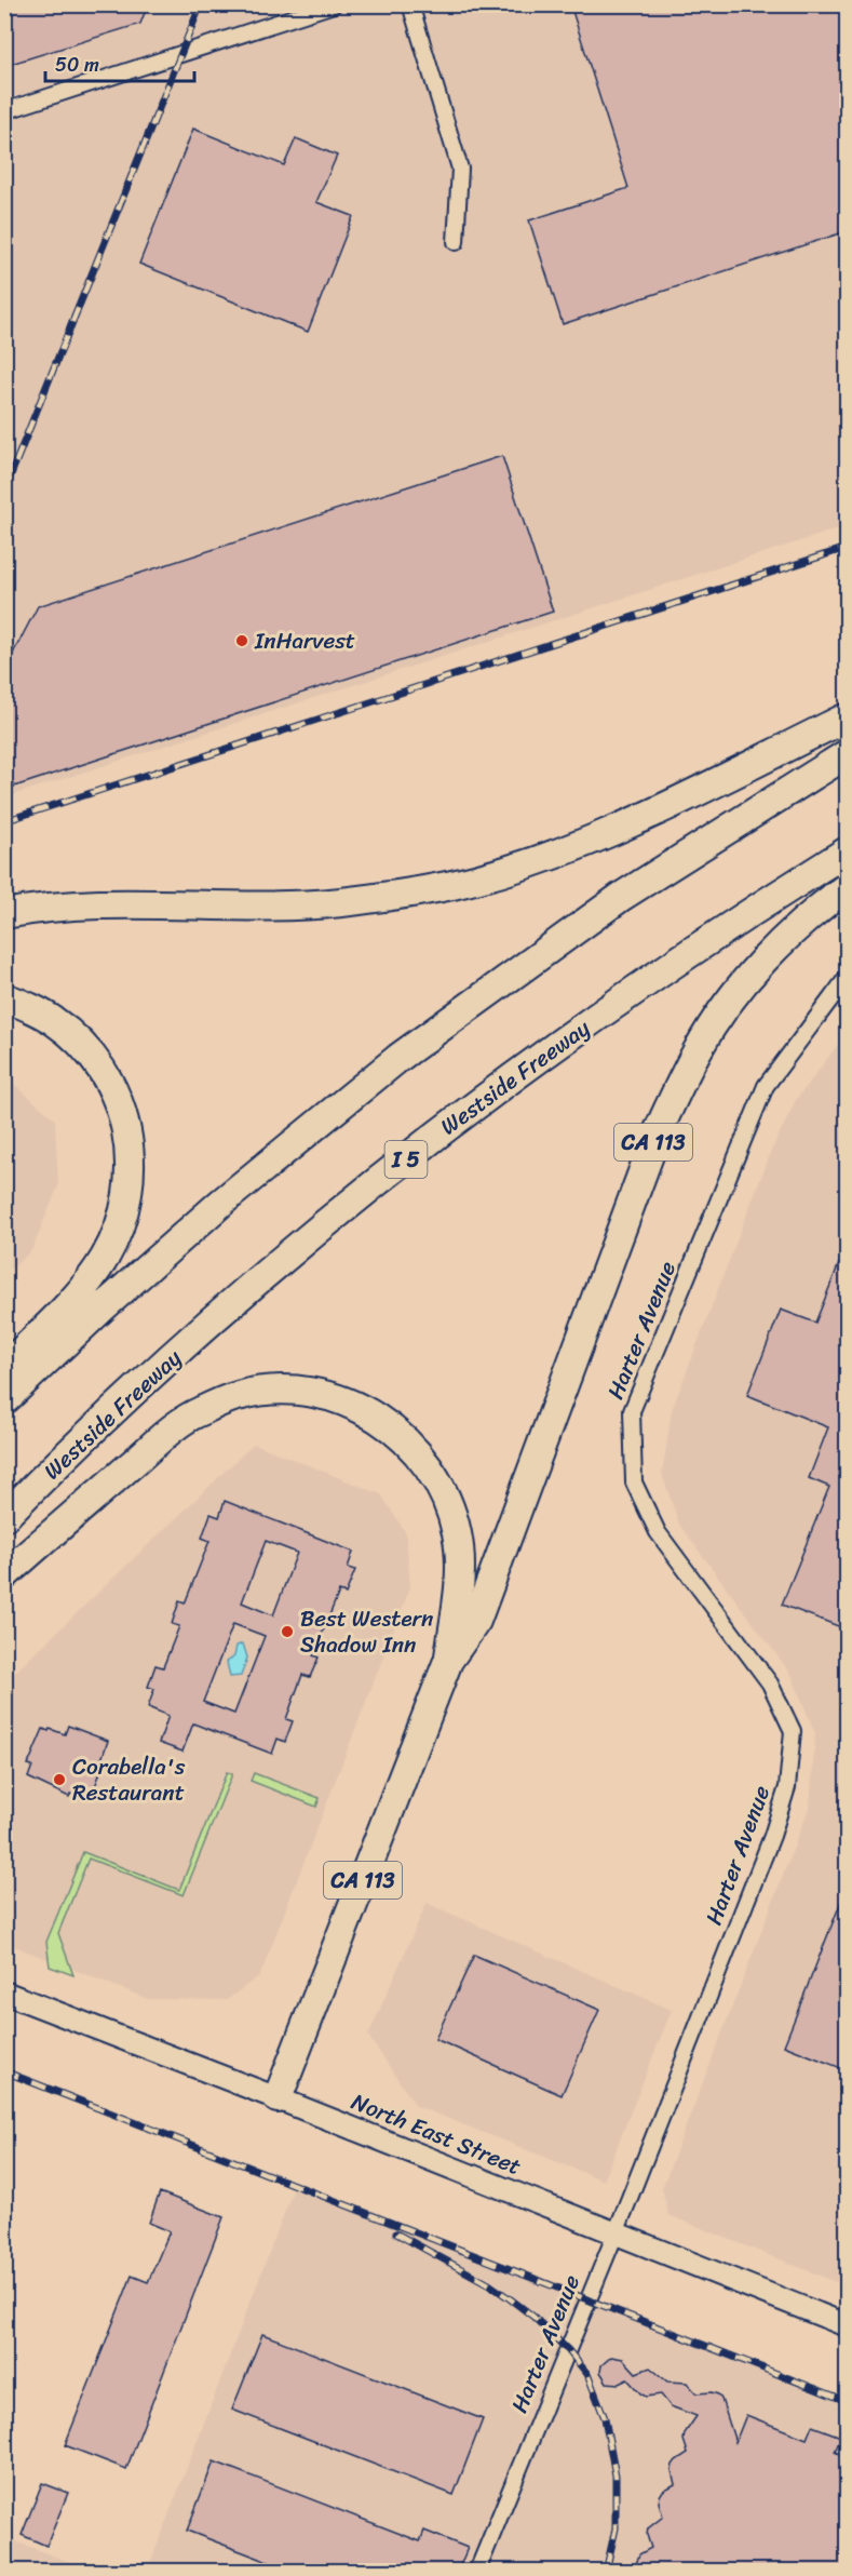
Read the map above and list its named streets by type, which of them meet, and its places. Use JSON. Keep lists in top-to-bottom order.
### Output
{
  "streets": {
    "highway": ["Westside Freeway", "CA 113", "I 5"],
    "main road": ["North East Street"],
    "street": ["Harter Avenue"]
  },
  "crossings": [
    ["CA 113", "North East Street"],
    ["Harter Avenue", "North East Street"]
  ],
  "places": ["InHarvest", "Best Western Shadow Inn", "Corabella's Restaurant"],
  "scale_bar": "50 m"
}
